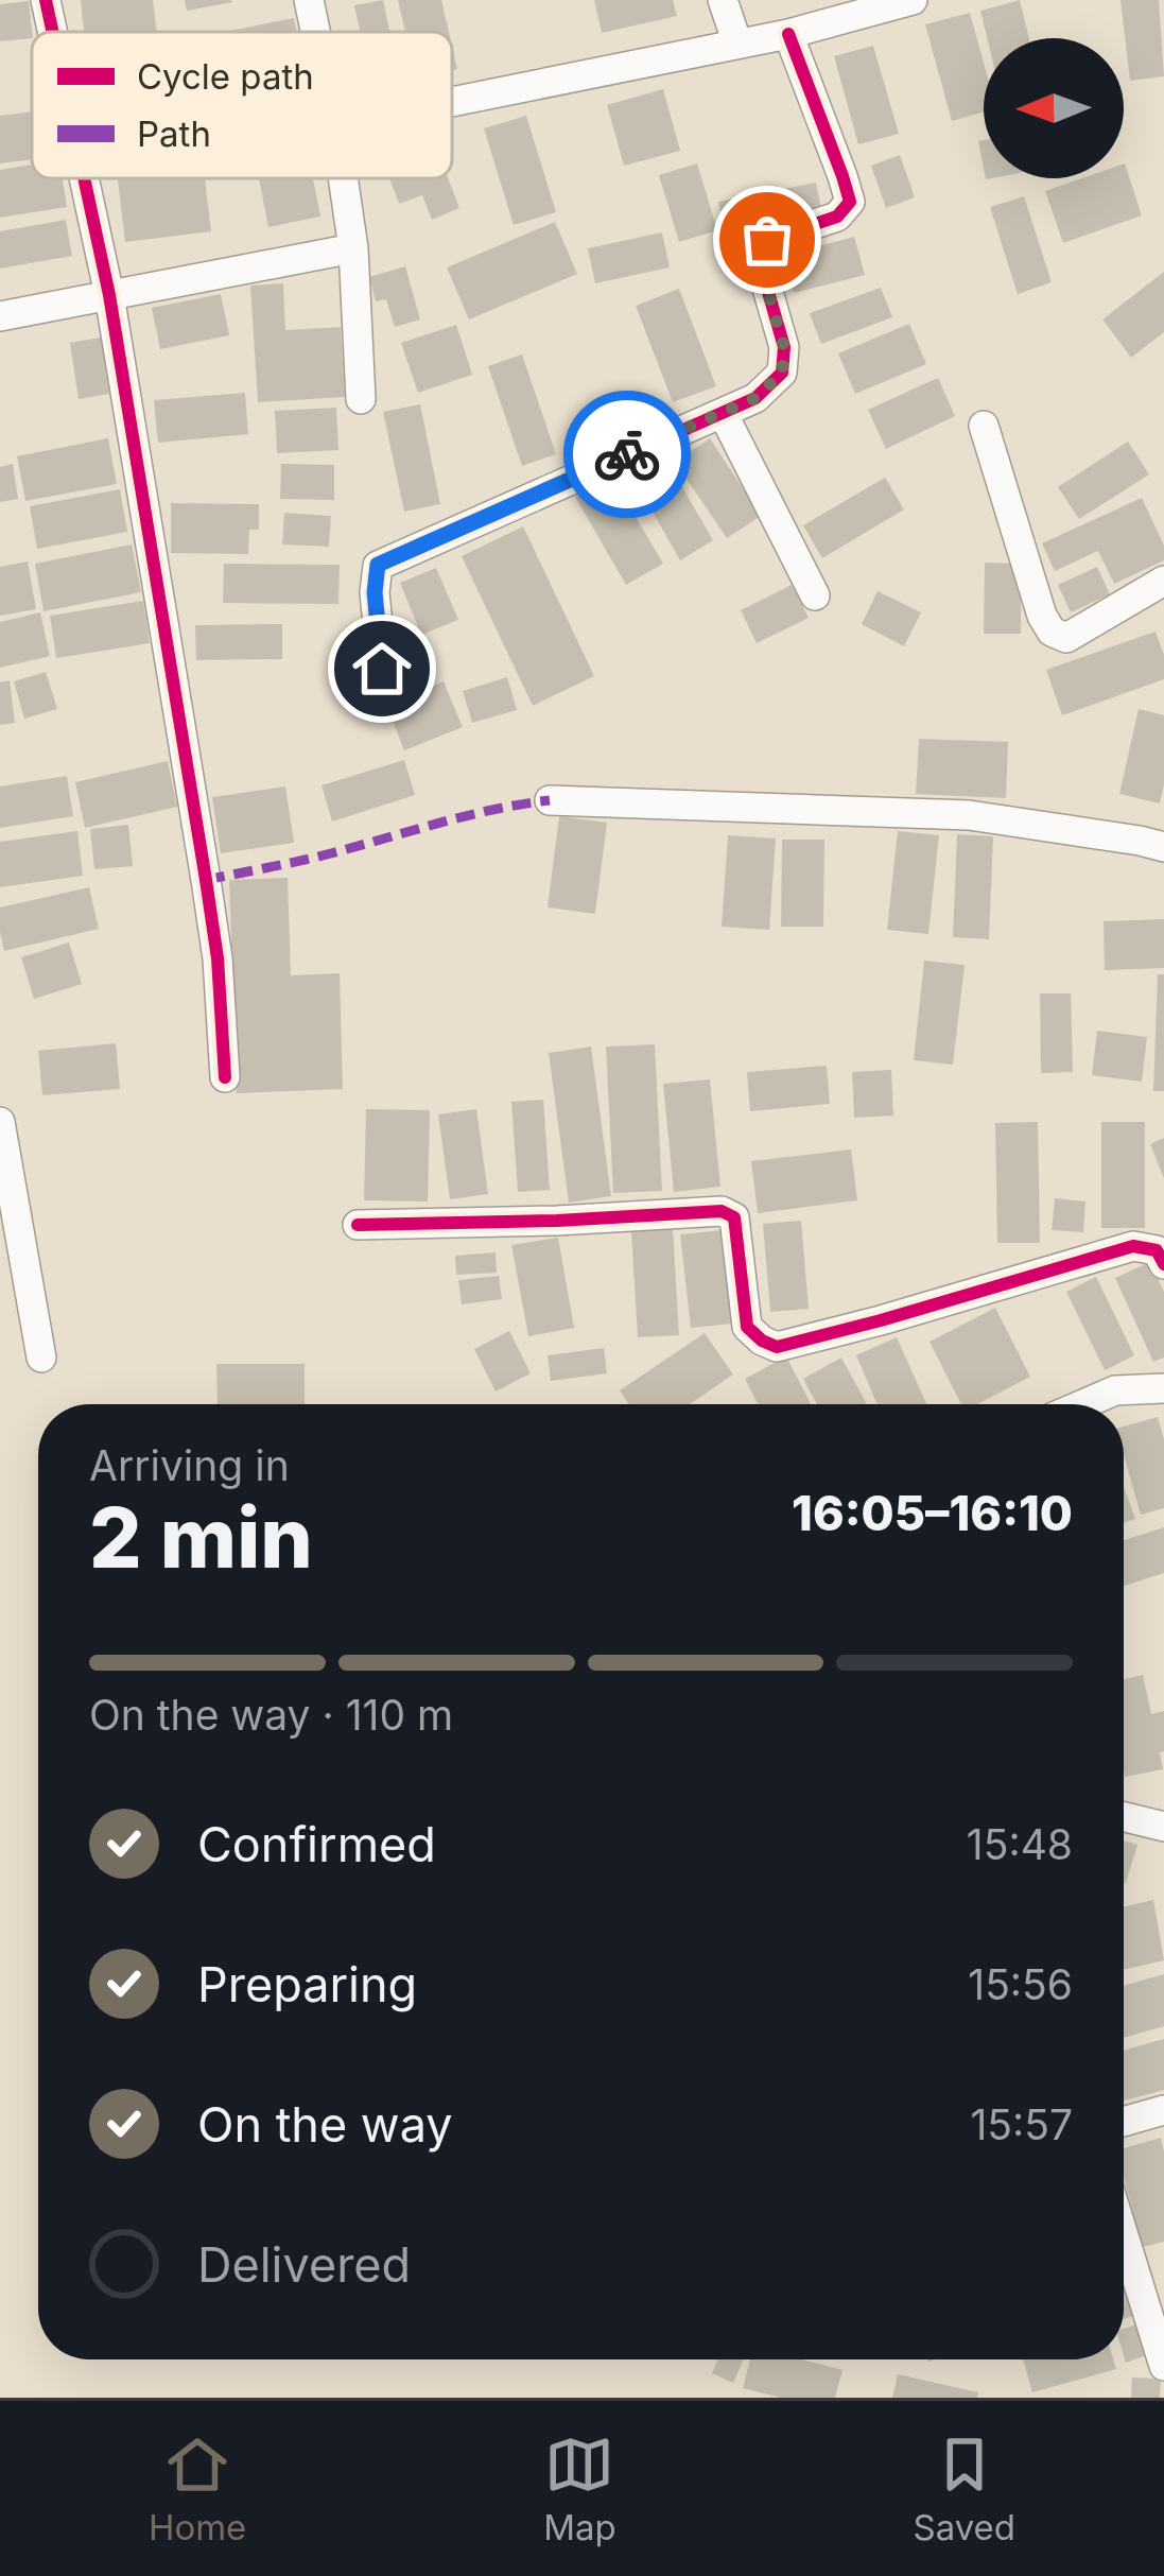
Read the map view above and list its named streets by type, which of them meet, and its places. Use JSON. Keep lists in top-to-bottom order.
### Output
{
  "legend": ["Cycle path", "Path"],
  "north": "left",
  "page": {
    "heading": ["2 min", "Arriving in", "16:05–16:10"],
    "bar": "On the way · 110 m",
    "list": [
      ["Confirmed", "15:48"],
      ["Preparing", "15:56"],
      ["On the way", "15:57"],
      "Delivered"
    ],
    "tabs": ["Home", "Map", "Saved"]
  }
}
